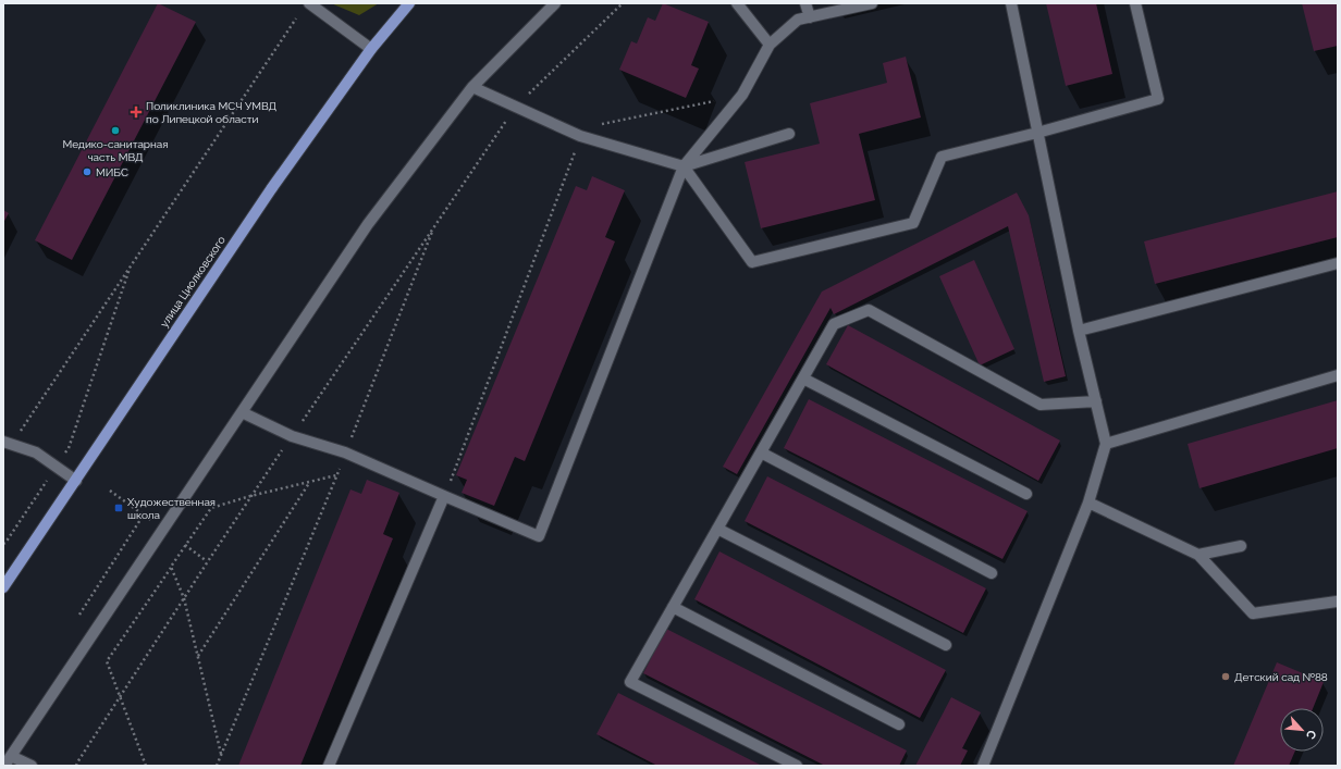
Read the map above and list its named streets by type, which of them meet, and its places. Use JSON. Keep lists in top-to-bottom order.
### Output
{
  "streets": {
    "main road": ["улица Циолковского"]
  },
  "places": {
    "health": ["Поликлиника МСЧ УМВД по Липецкой области"],
    "other": ["Медико-санитарная часть МВД", "МИБС", "Детский сад №88"],
    "transit": ["Художественная школа"]
  },
  "north": "bottom right"
}
